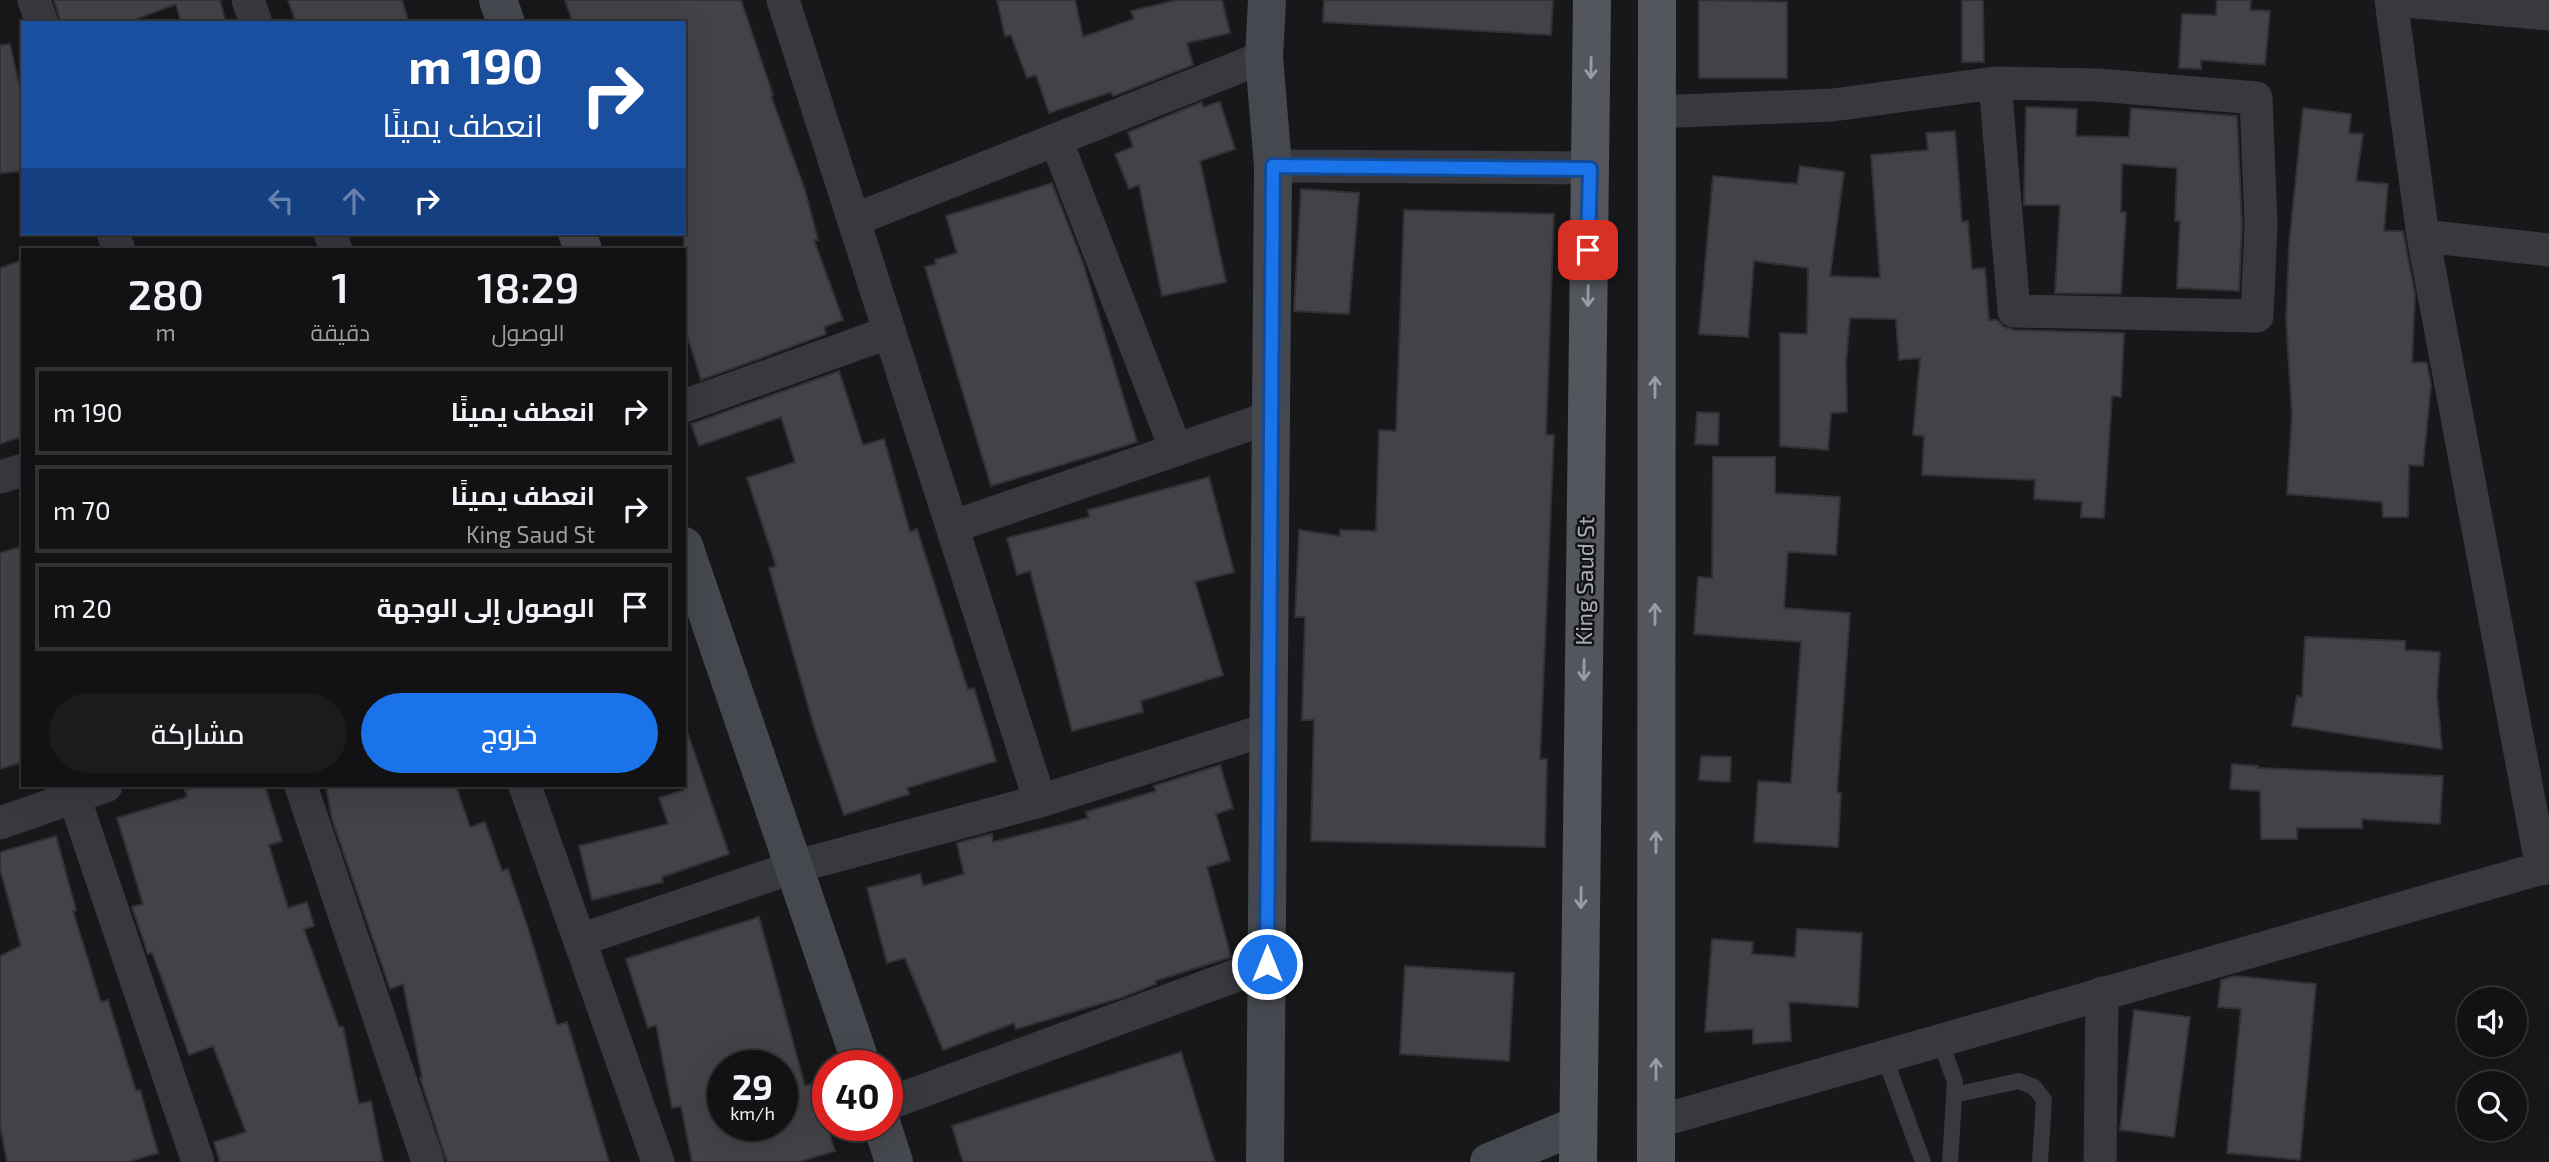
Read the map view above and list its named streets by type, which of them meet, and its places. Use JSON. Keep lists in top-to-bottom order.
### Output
{
  "streets": {
    "main road": ["King Saud St"]
  },
  "page": {
    "turn": ["190 m", "انعطف يمينًا"],
    "eta": [
      "18:29",
      "الوصول",
      "1",
      "دقيقة",
      "280",
      "m"
    ],
    "list": [
      {
        "name": "انعطف يمينًا",
        "value": "190 m"
      },
      {
        "name": "انعطف يمينًا",
        "note": "King Saud St",
        "value": "70 m"
      },
      {
        "name": "الوصول إلى الوجهة",
        "value": "20 m"
      }
    ],
    "buttons": ["خروج", "مشاركة"],
    "speed": "29 km/h",
    "limit": "40"
  }
}
